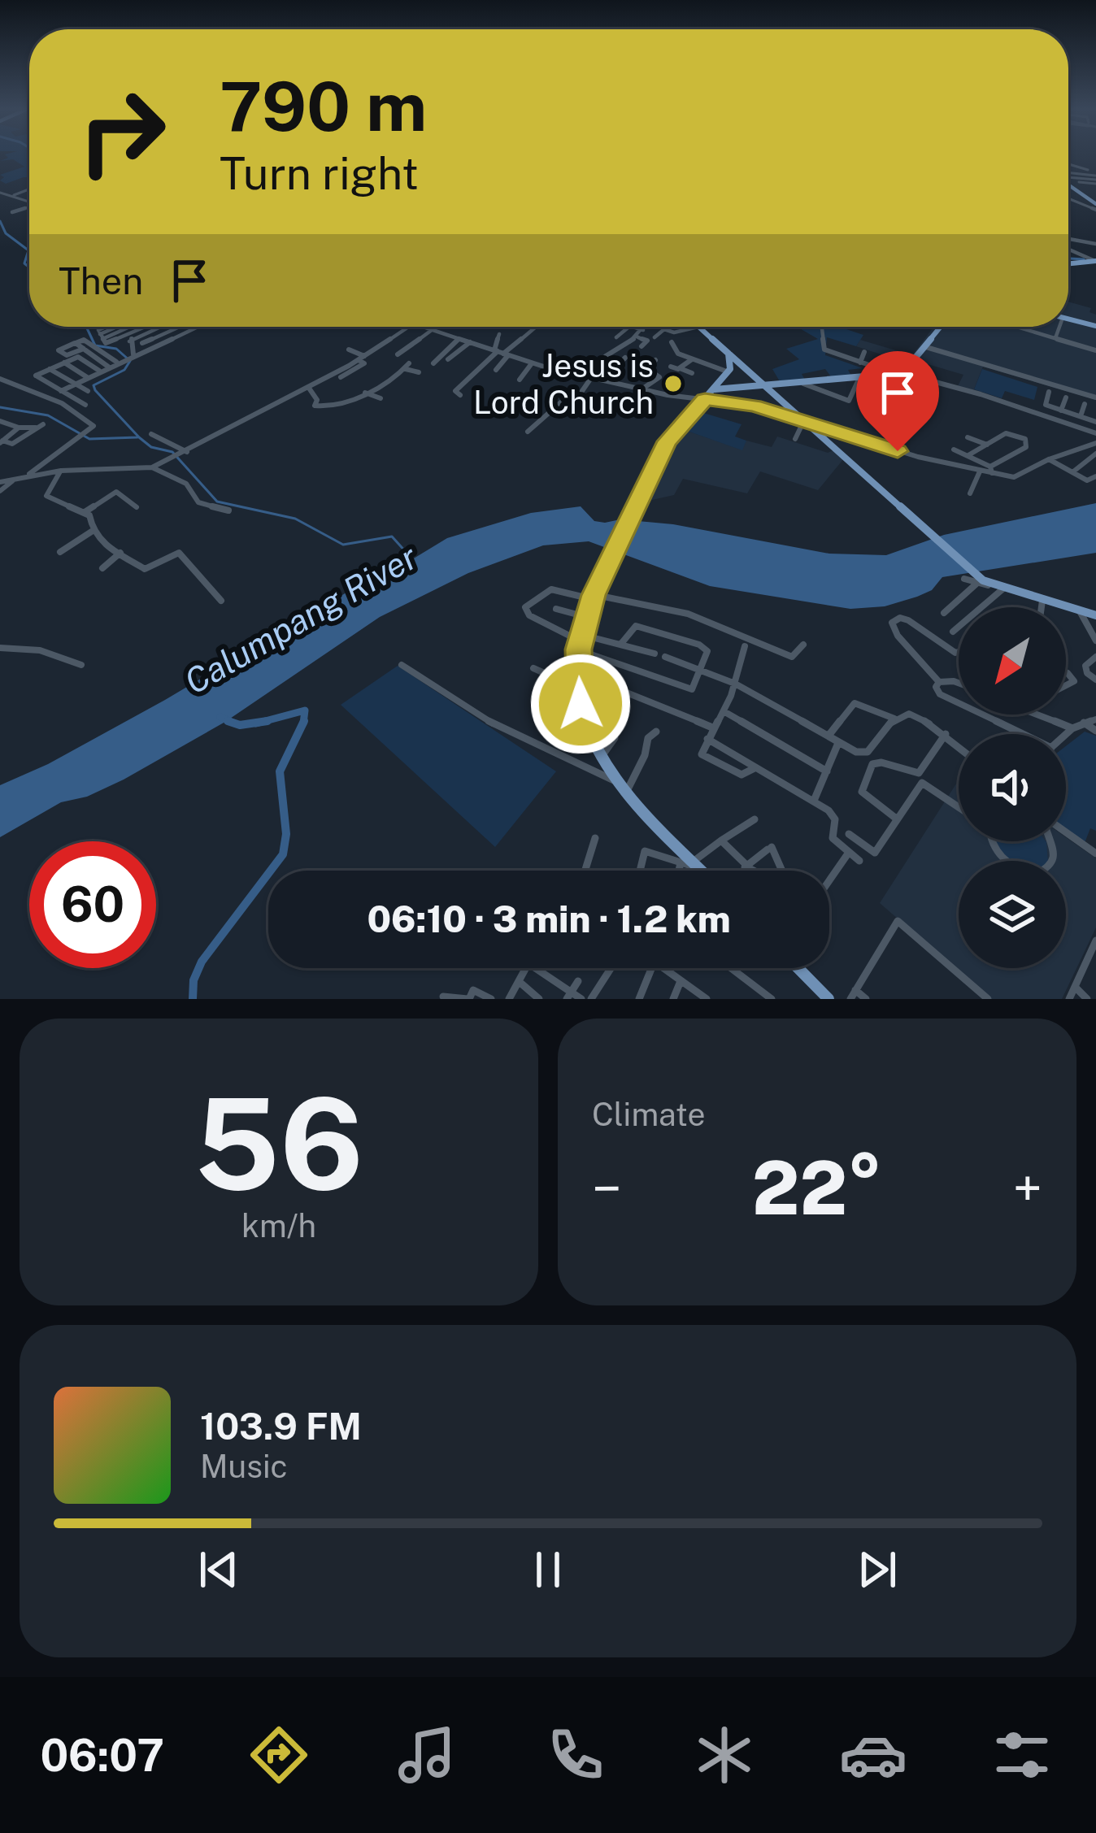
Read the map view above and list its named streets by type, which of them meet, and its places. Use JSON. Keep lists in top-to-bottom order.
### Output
{
  "water": ["Calumpang River"],
  "places": ["Jesus is Lord Church"],
  "north": "bottom left",
  "page": {
    "turn": ["790 m", "Turn right"],
    "then": "Then",
    "limit": "60",
    "trip": "06:10 · 3 min · 1.2 km",
    "tile": [
      ["56", "km/h"],
      "Climate"
    ],
    "heat": ["−", "22°", "+"],
    "song": ["103.9 FM", "Music"],
    "tabs": "06:07"
  }
}
